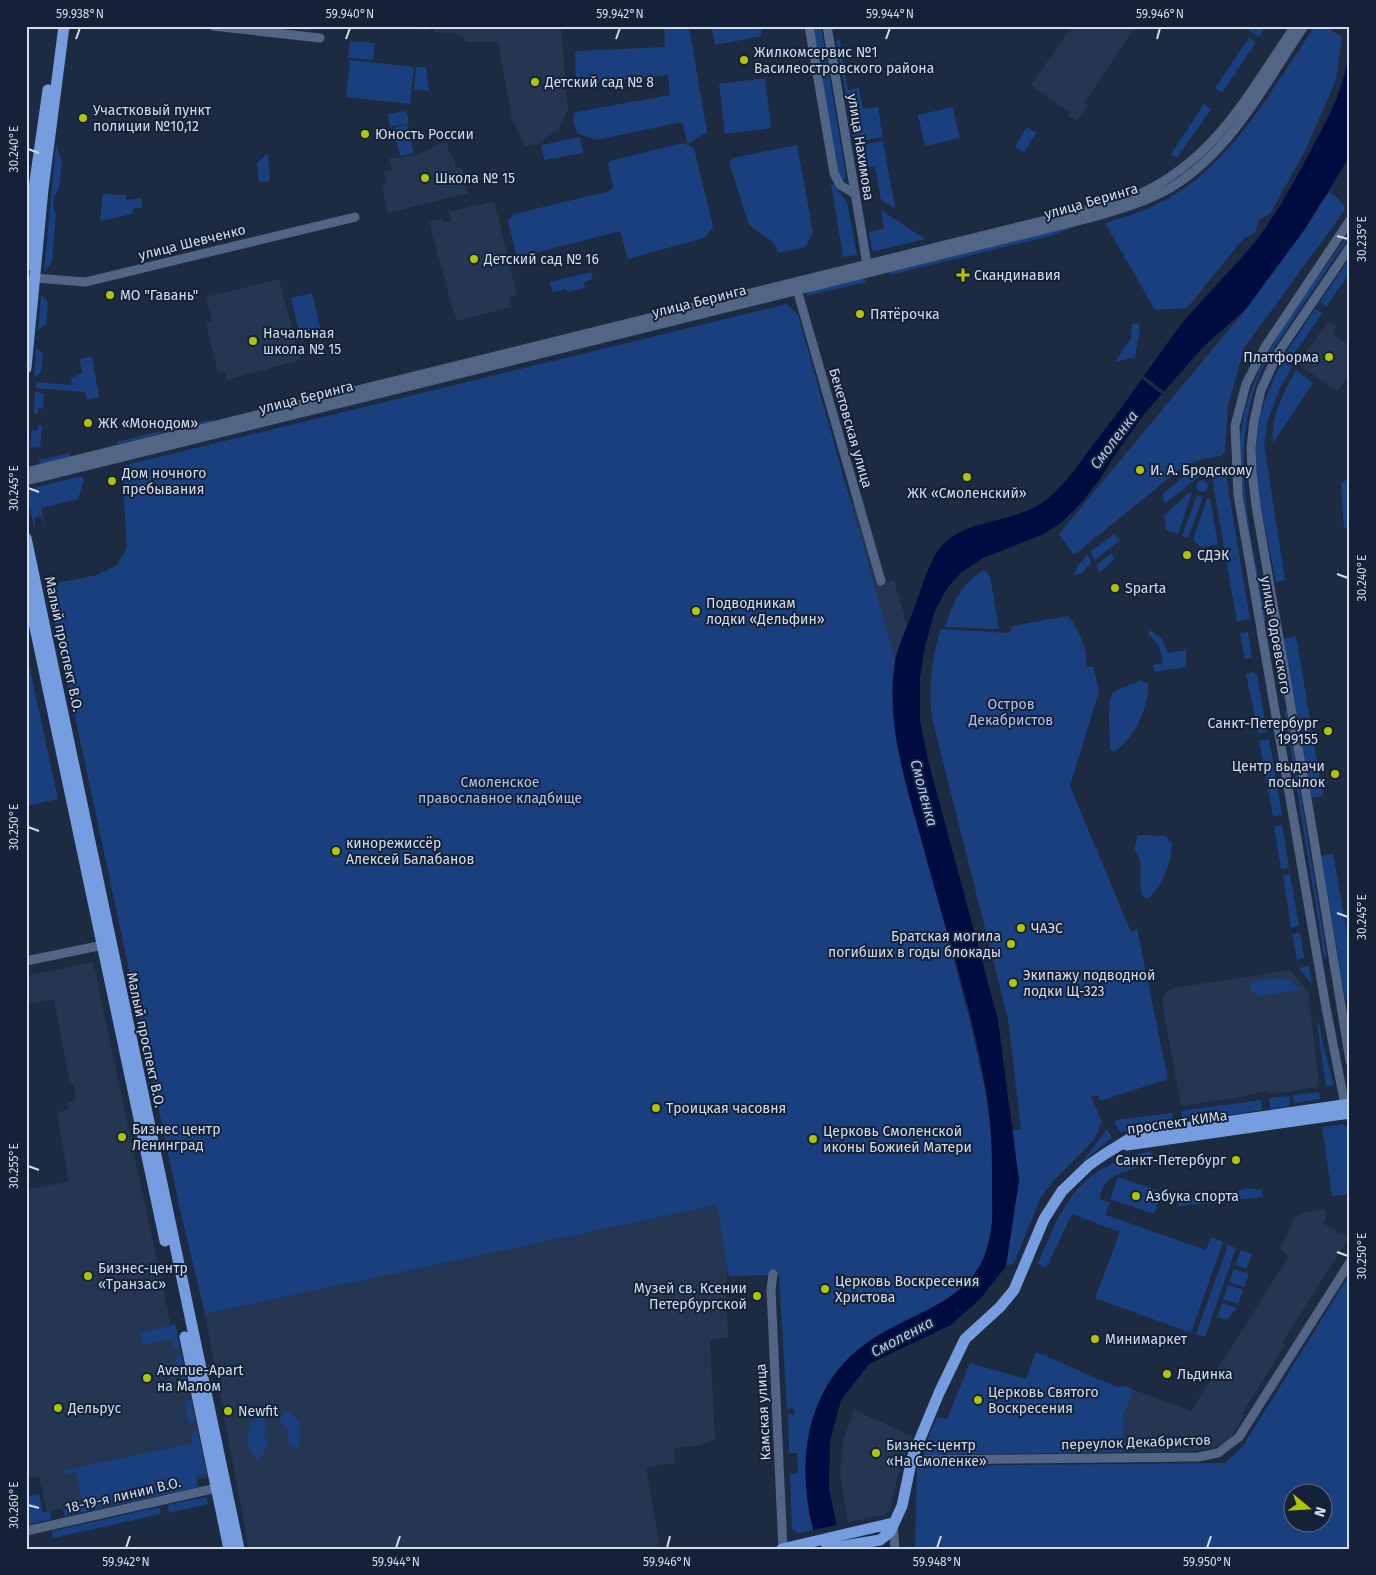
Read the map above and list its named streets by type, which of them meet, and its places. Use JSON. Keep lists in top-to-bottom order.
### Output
{
  "streets": {
    "main road": ["Малый проспект В.О.", "проспект КИМа"],
    "street": [
      "улица Нахимова",
      "улица Беринга",
      "улица Шевченко",
      "Бекетовская улица",
      "улица Одоевского",
      "Камская улица",
      "переулок Декабристов",
      "18-19-я линии В.О."
    ]
  },
  "crossings": [
    ["улица Нахимова", "улица Беринга"],
    ["улица Беринга", "Бекетовская улица"],
    ["улица Одоевского", "проспект КИМа"],
    ["Малый проспект В.О.", "18-19-я линии В.О."],
    ["проспект КИМа", "переулок Декабристов"]
  ],
  "water": ["Смоленка"],
  "parks": ["Остров Декабристов", "Смоленское православное кладбище"],
  "places": {
    "other": [
      "Жилкомсервис №1 Василеостровского района",
      "Детский сад № 8",
      "Участковый пункт полиции №10,12",
      "Юность России",
      "Школа № 15",
      "Детский сад № 16",
      "МО \"Гавань\"",
      "Пятёрочка",
      "Начальная школа № 15",
      "Платформа",
      "ЖК «Монодом»",
      "И. А. Бродскому",
      "ЖК «Смоленский»",
      "Дом ночного пребывания",
      "СДЭК",
      "Sparta",
      "Подводникам лодки «Дельфин»",
      "Санкт-Петербург 199155",
      "Центр выдачи посылок",
      "кинорежиссёр Алексей Балабанов",
      "ЧАЭС",
      "Братская могила погибших в годы блокады",
      "Экипажу подводной лодки Щ-323",
      "Троицкая часовня",
      "Бизнес центр Ленинград",
      "Церковь Смоленской иконы Божией Матери",
      "Санкт-Петербург",
      "Азбука спорта",
      "Бизнес-центр «Транзас»",
      "Церковь Воскресения Христова",
      "Музей св. Ксении Петербургской",
      "Минимаркет",
      "Льдинка",
      "Аvenue-Apart на Малом",
      "Церковь Святого Воскресения",
      "Дельрус",
      "Newfit",
      "Бизнес-центр «На Смоленке»"
    ],
    "health": ["Скандинавия"]
  },
  "north": "right",
  "coordinates": [
    "59.938°N",
    "59.940°N",
    "59.942°N",
    "59.944°N",
    "59.946°N",
    "30.240°E",
    "30.235°E",
    "30.245°E",
    "30.250°E",
    "30.255°E",
    "30.260°E",
    "59.948°N",
    "59.950°N"
  ]
}
